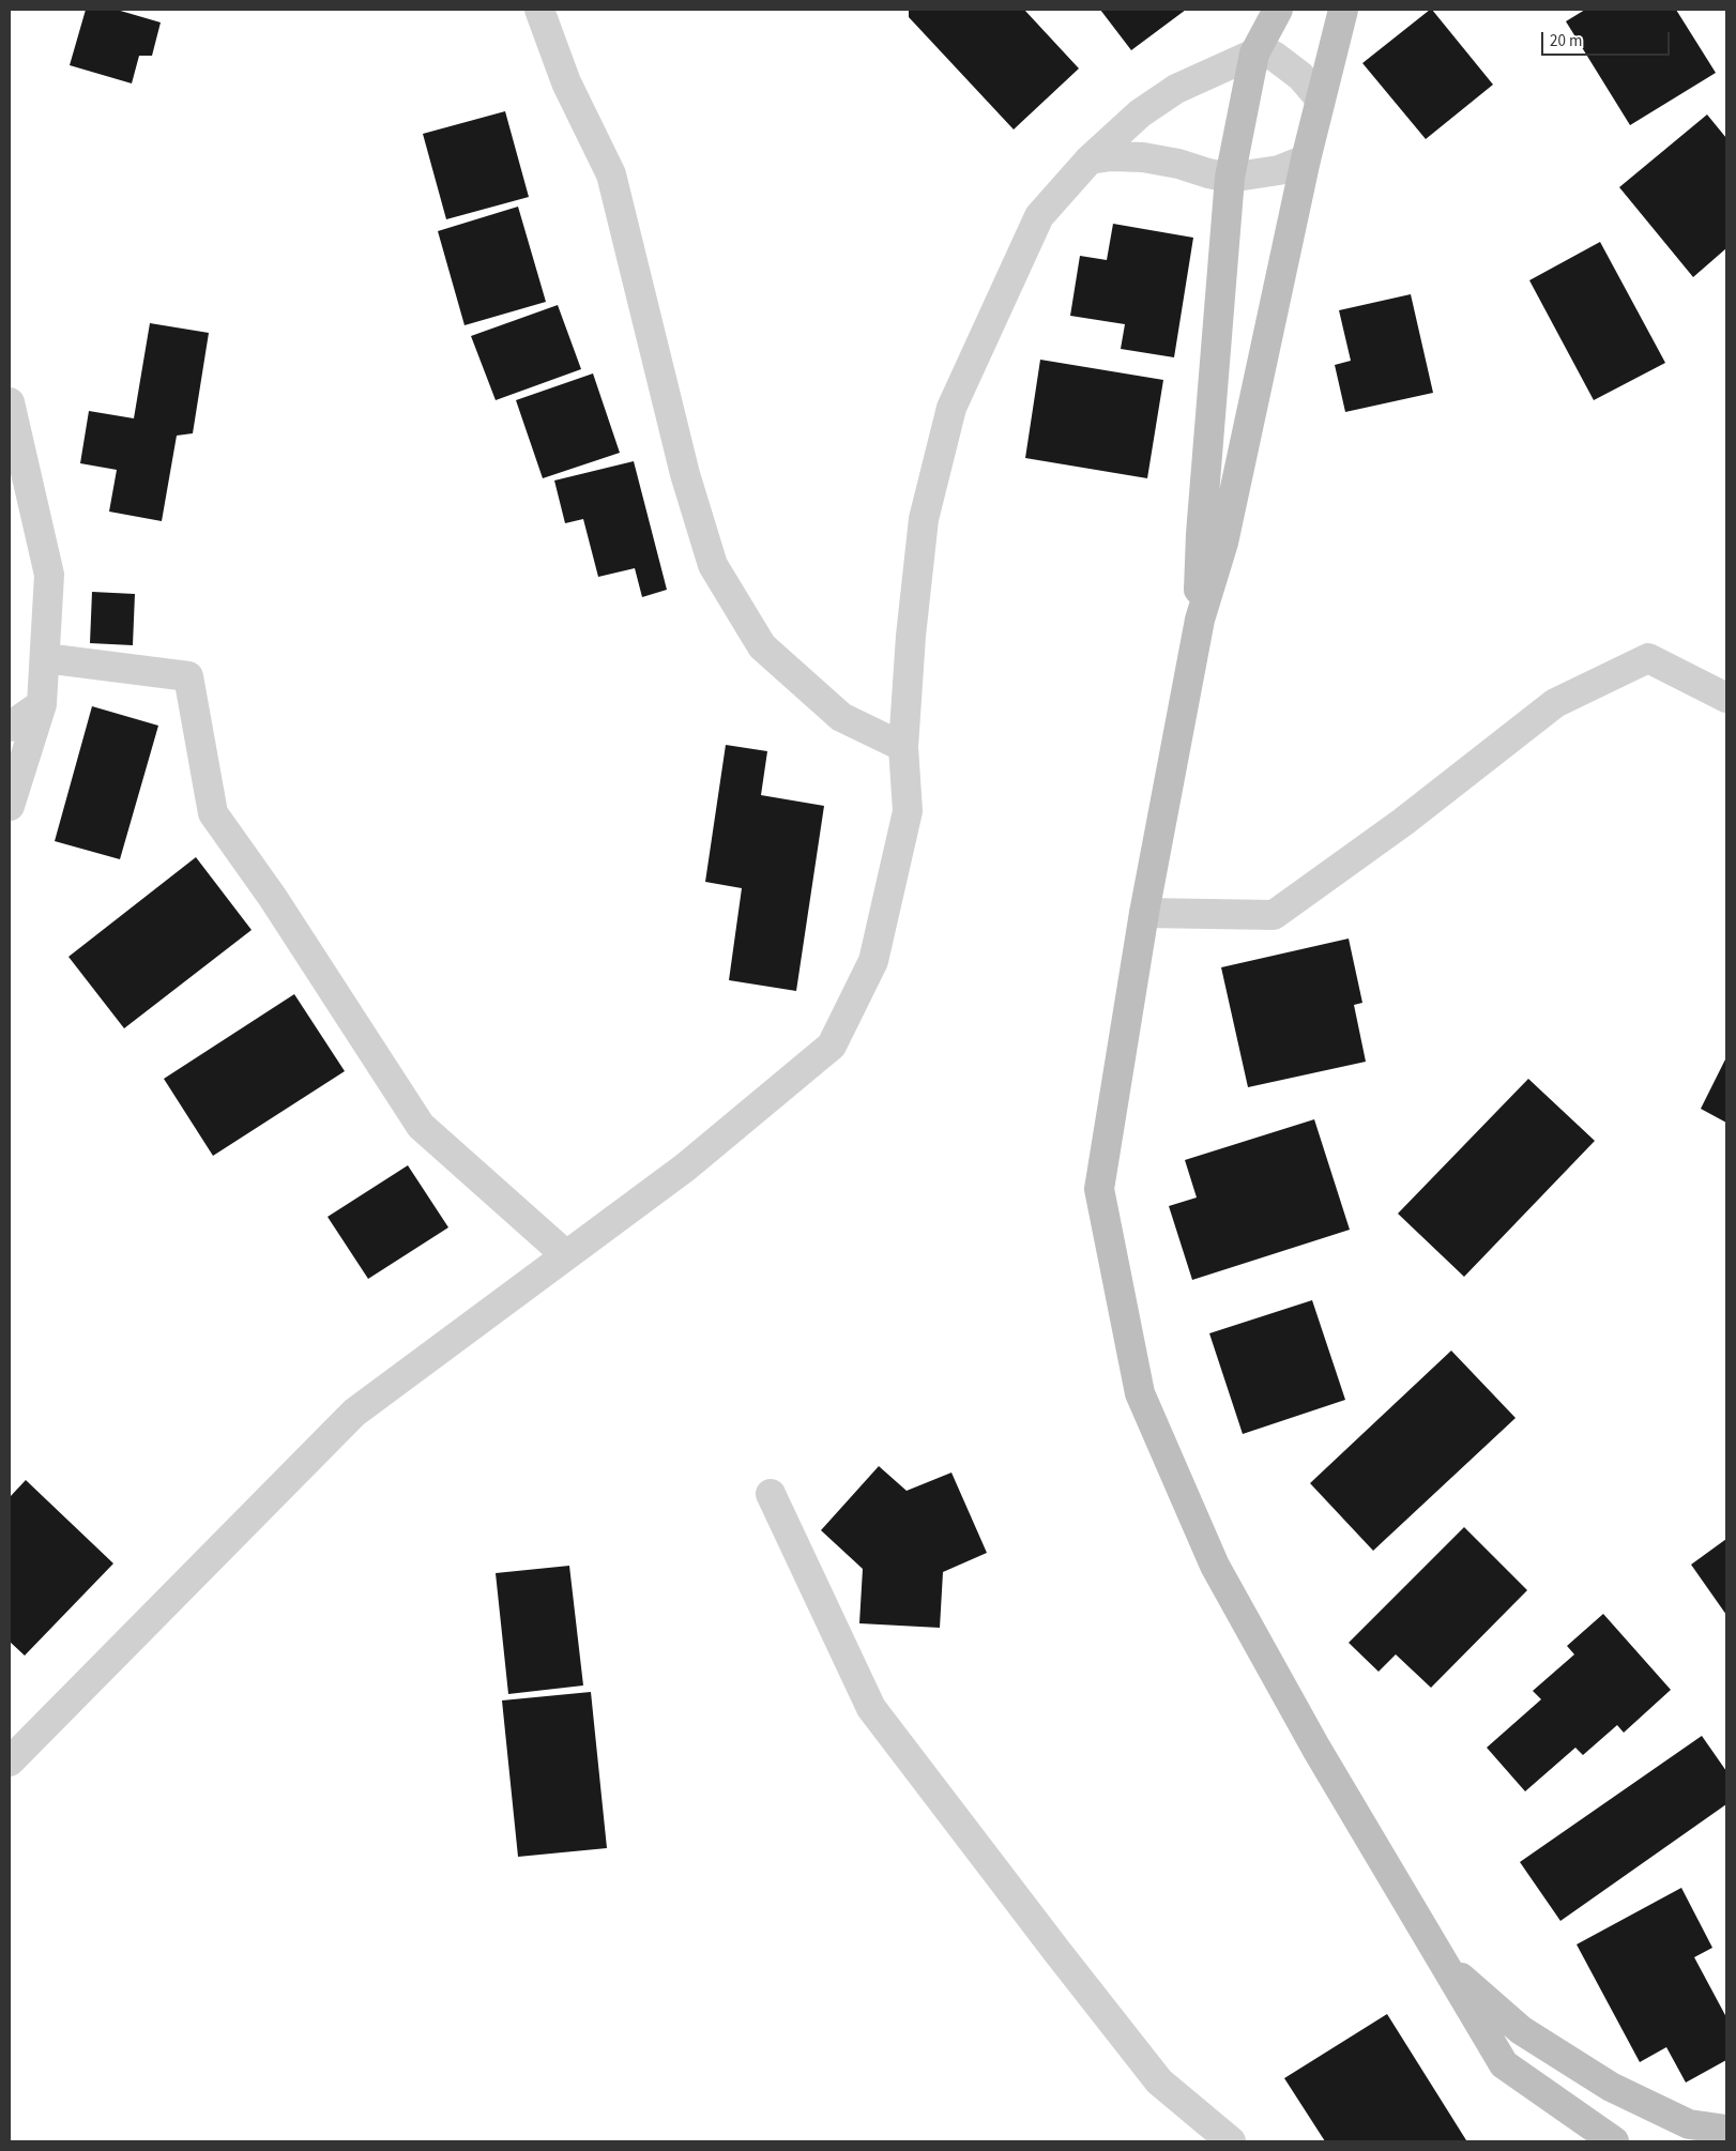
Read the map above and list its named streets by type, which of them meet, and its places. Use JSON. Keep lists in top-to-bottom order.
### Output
{
  "scale_bar": "20 m"
}
